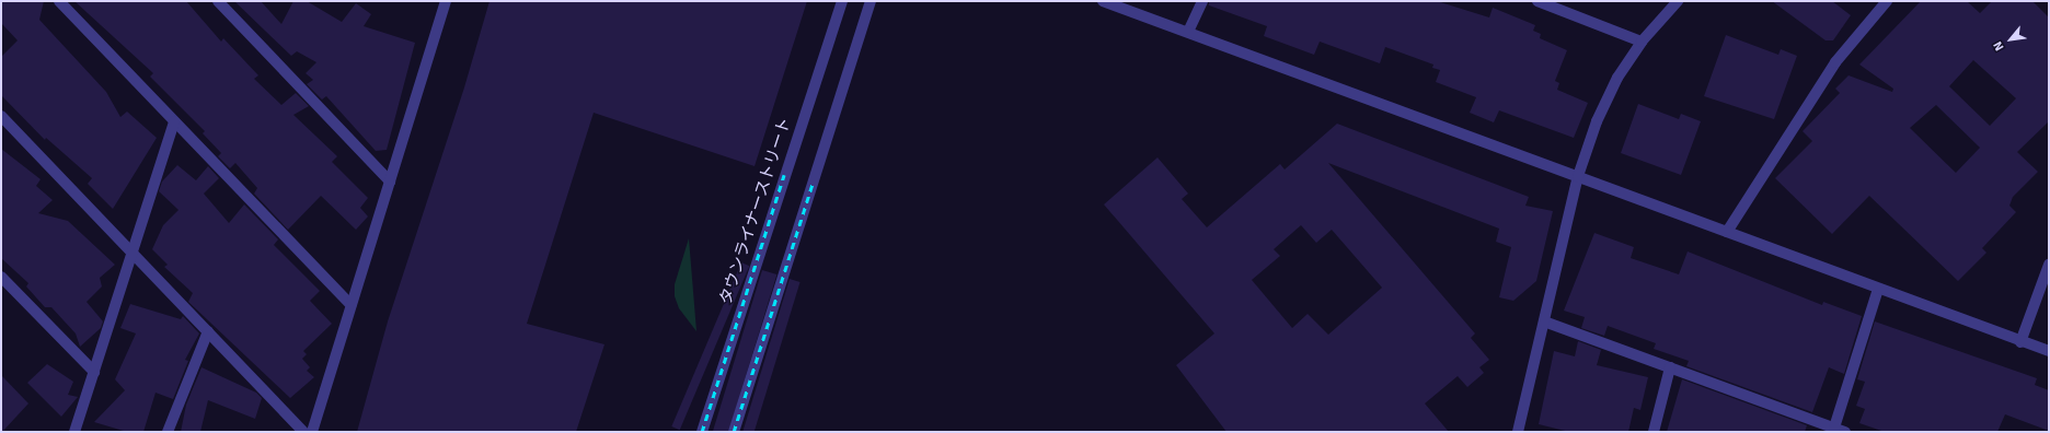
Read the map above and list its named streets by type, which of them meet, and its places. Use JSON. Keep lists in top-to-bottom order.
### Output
{
  "streets": {
    "street": ["タウンライナーストリート"]
  },
  "north": "bottom left"
}
